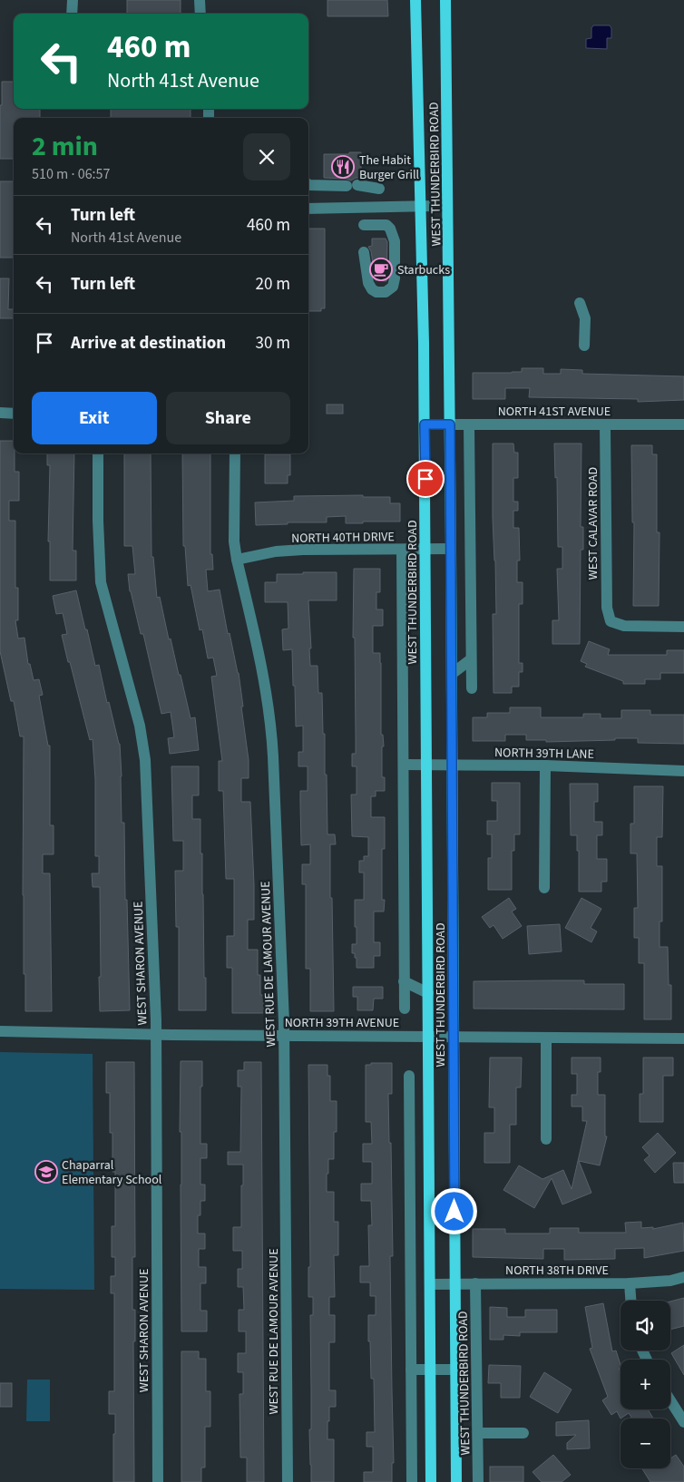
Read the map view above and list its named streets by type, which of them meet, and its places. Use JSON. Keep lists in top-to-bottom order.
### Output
{
  "streets": {
    "main road": ["WEST THUNDERBIRD ROAD"],
    "street": [
      "NORTH 41ST AVENUE",
      "WEST CALAVAR ROAD",
      "NORTH 40TH DRIVE",
      "NORTH 39TH LANE",
      "WEST SHARON AVENUE",
      "WEST RUE DE LAMOUR AVENUE",
      "NORTH 39TH AVENUE",
      "NORTH 38TH DRIVE"
    ]
  },
  "crossings": [
    ["WEST THUNDERBIRD ROAD", "NORTH 41ST AVENUE"],
    ["WEST THUNDERBIRD ROAD", "NORTH 40TH DRIVE"],
    ["WEST THUNDERBIRD ROAD", "NORTH 39TH LANE"],
    ["WEST THUNDERBIRD ROAD", "NORTH 39TH AVENUE"],
    ["WEST THUNDERBIRD ROAD", "NORTH 38TH DRIVE"],
    ["NORTH 41ST AVENUE", "WEST CALAVAR ROAD"],
    ["NORTH 40TH DRIVE", "WEST RUE DE LAMOUR AVENUE"],
    ["WEST SHARON AVENUE", "NORTH 39TH AVENUE"],
    ["WEST RUE DE LAMOUR AVENUE", "NORTH 39TH AVENUE"]
  ],
  "places": {
    "restaurant": ["The Habit Burger Grill"],
    "cafe": ["Starbucks"],
    "school or university": ["Chaparral Elementary School"]
  },
  "page": {
    "turn": ["460 m", "North 41st Avenue"],
    "heading": ["2 min", "510 m · 06:57"],
    "list": [
      {
        "name": "Turn left",
        "note": "North 41st Avenue",
        "value": "460 m"
      },
      {
        "name": "Turn left",
        "value": "20 m"
      },
      {
        "name": "Arrive at destination",
        "value": "30 m"
      }
    ],
    "buttons": ["Exit", "Share"],
    "map_buttons": ["+", "−"]
  }
}
